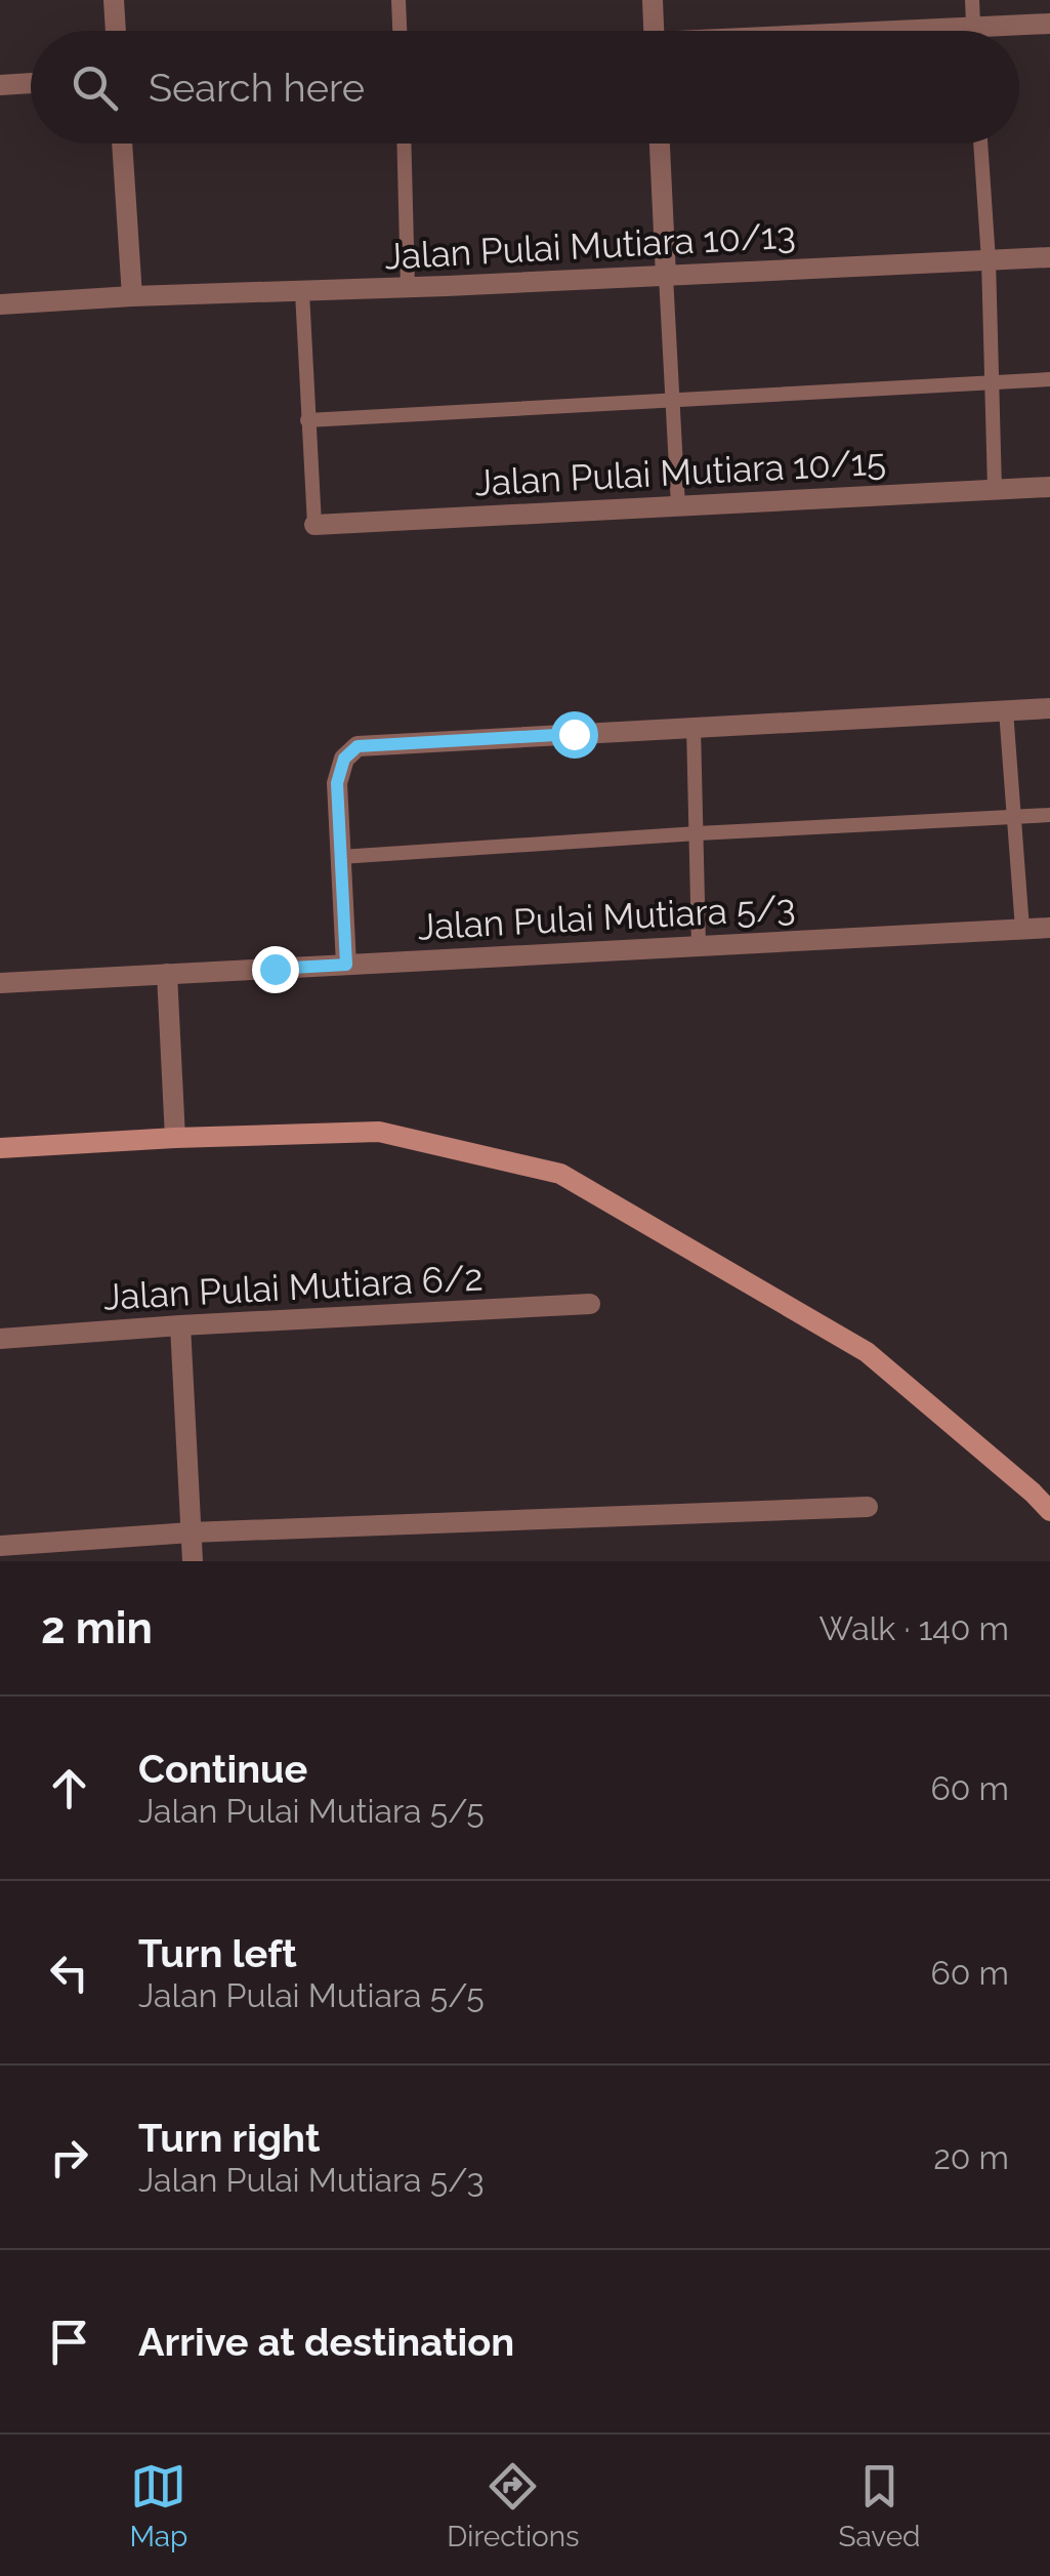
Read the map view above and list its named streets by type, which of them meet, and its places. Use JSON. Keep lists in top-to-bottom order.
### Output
{
  "streets": {
    "street": [
      "Jalan Pulai Mutiara 10/13",
      "Jalan Pulai Mutiara 10/15",
      "Jalan Pulai Mutiara 5/3",
      "Jalan Pulai Mutiara 6/2"
    ]
  },
  "page": {
    "search": "Search here",
    "heading": ["2 min", "Walk · 140 m"],
    "list": [
      ["Continue", "Jalan Pulai Mutiara 5/5", "60 m"],
      ["Turn left", "Jalan Pulai Mutiara 5/5", "60 m"],
      ["Turn right", "Jalan Pulai Mutiara 5/3", "20 m"],
      "Arrive at destination"
    ],
    "nav": ["Map", "Directions", "Saved"]
  }
}
